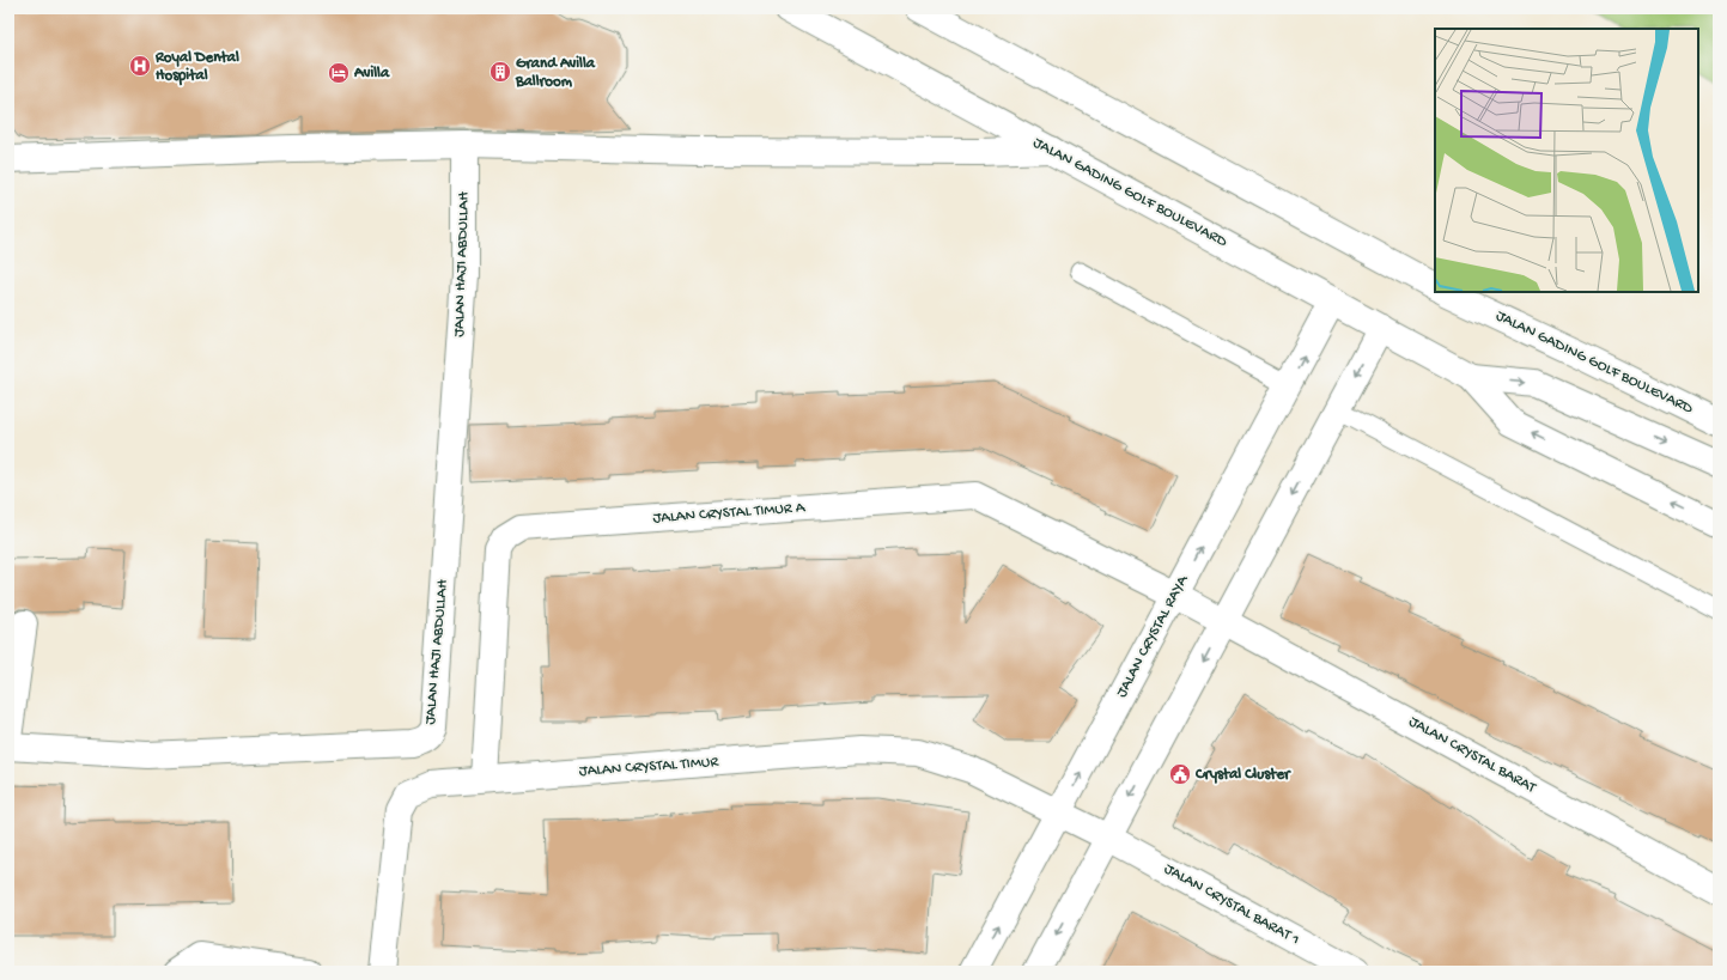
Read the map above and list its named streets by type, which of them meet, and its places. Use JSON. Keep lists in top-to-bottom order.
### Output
{
  "streets": {
    "street": [
      "JALAN GADING GOLF BOULEVARD",
      "JALAN HAJI ABDULLAH",
      "JALAN CRYSTAL TIMUR A",
      "JALAN CRYSTAL RAYA",
      "JALAN CRYSTAL BARAT",
      "JALAN CRYSTAL TIMUR",
      "JALAN CRYSTAL BARAT 1"
    ]
  },
  "crossings": [
    ["JALAN GADING GOLF BOULEVARD", "JALAN CRYSTAL RAYA"],
    ["JALAN CRYSTAL TIMUR A", "JALAN CRYSTAL RAYA"],
    ["JALAN CRYSTAL TIMUR A", "JALAN CRYSTAL BARAT"],
    ["JALAN CRYSTAL TIMUR A", "JALAN CRYSTAL TIMUR"],
    ["JALAN CRYSTAL RAYA", "JALAN CRYSTAL TIMUR"],
    ["JALAN CRYSTAL TIMUR", "JALAN CRYSTAL BARAT 1"]
  ],
  "places": {
    "hospital": ["Royal Dental Hospital"],
    "building": ["Grand Avilla Ballroom"],
    "hotel": ["Avilla"],
    "public building": ["Crystal Cluster"]
  }
}
